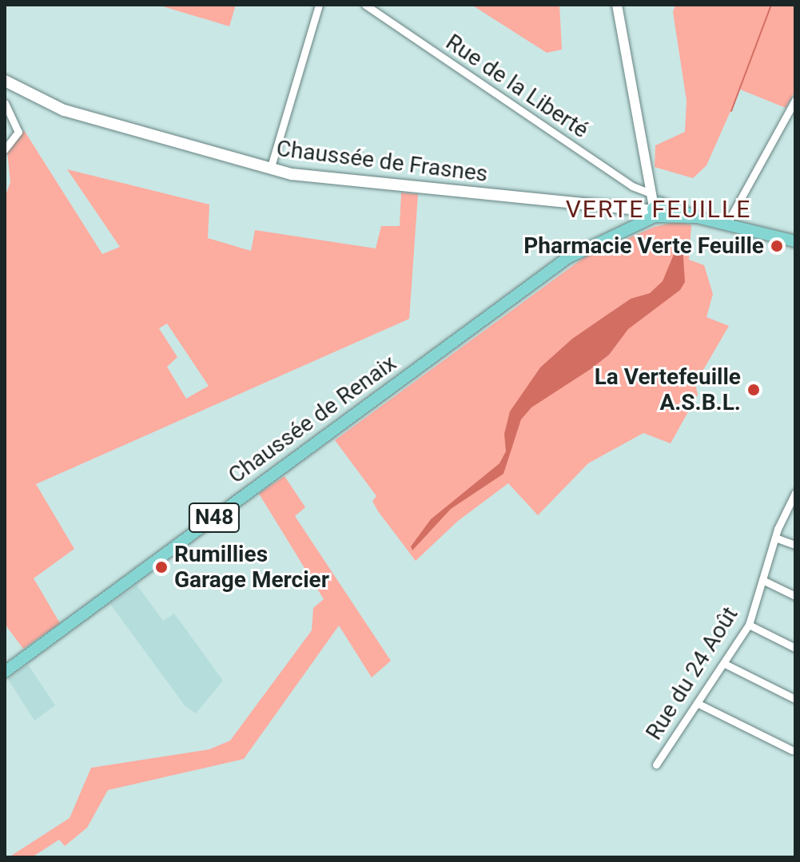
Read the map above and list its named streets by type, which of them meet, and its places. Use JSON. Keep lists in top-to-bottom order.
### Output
{
  "streets": {
    "main road": ["Chaussée de Frasnes", "Chaussée de Renaix", "N48"],
    "street": ["Rue de la Liberté", "Rue du 24 Août"]
  },
  "crossings": [
    ["Chaussée de Frasnes", "Chaussée de Renaix"]
  ],
  "districts": ["VERTE FEUILLE"],
  "places": ["Pharmacie Verte Feuille", "La Vertefeuille A.S.B.L.", "Rumillies Garage Mercier"]
}
